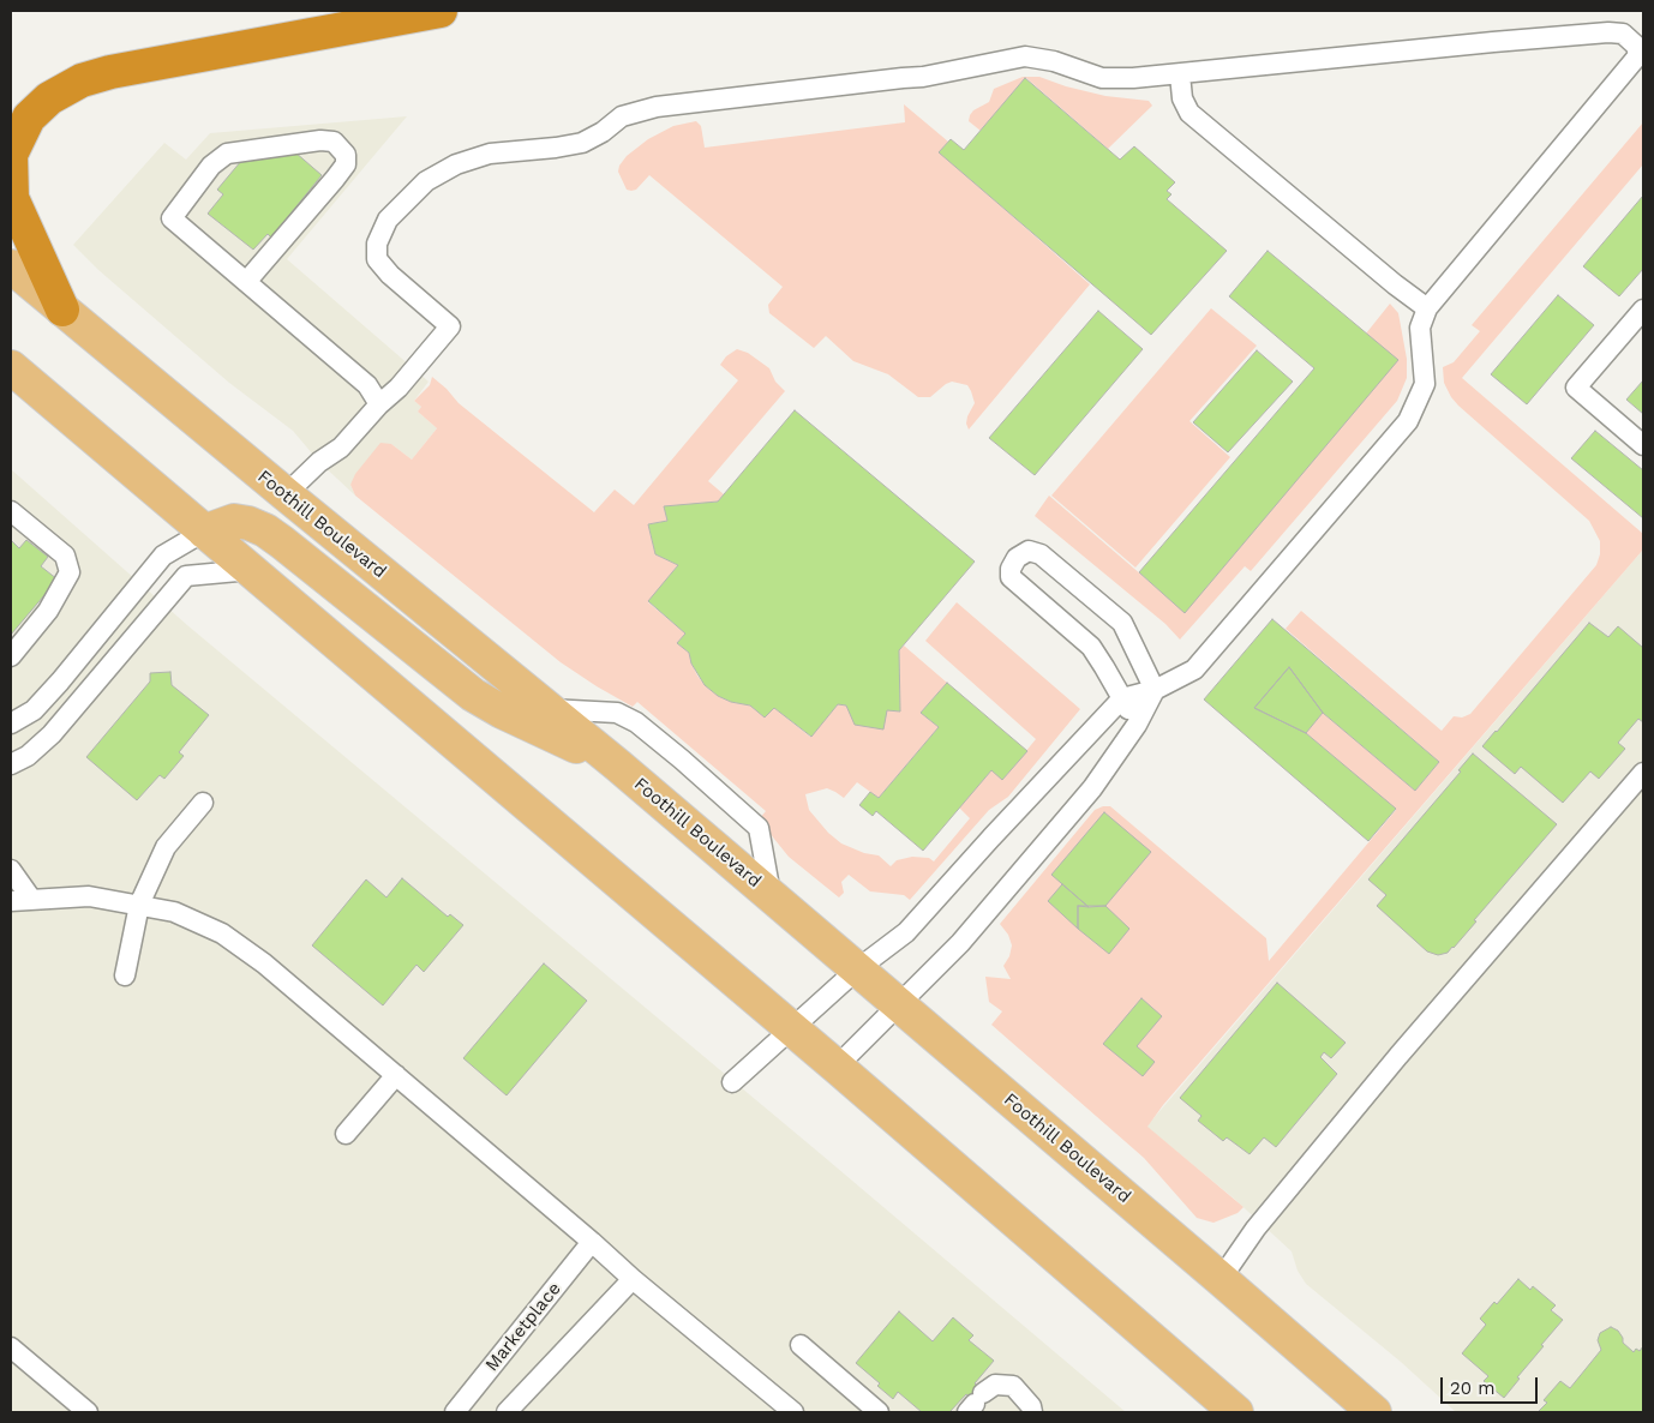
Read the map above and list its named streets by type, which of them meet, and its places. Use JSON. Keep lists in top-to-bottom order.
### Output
{
  "streets": {
    "main road": ["Foothill Boulevard"],
    "lane": ["Marketplace"]
  },
  "scale_bar": "20 m"
}
